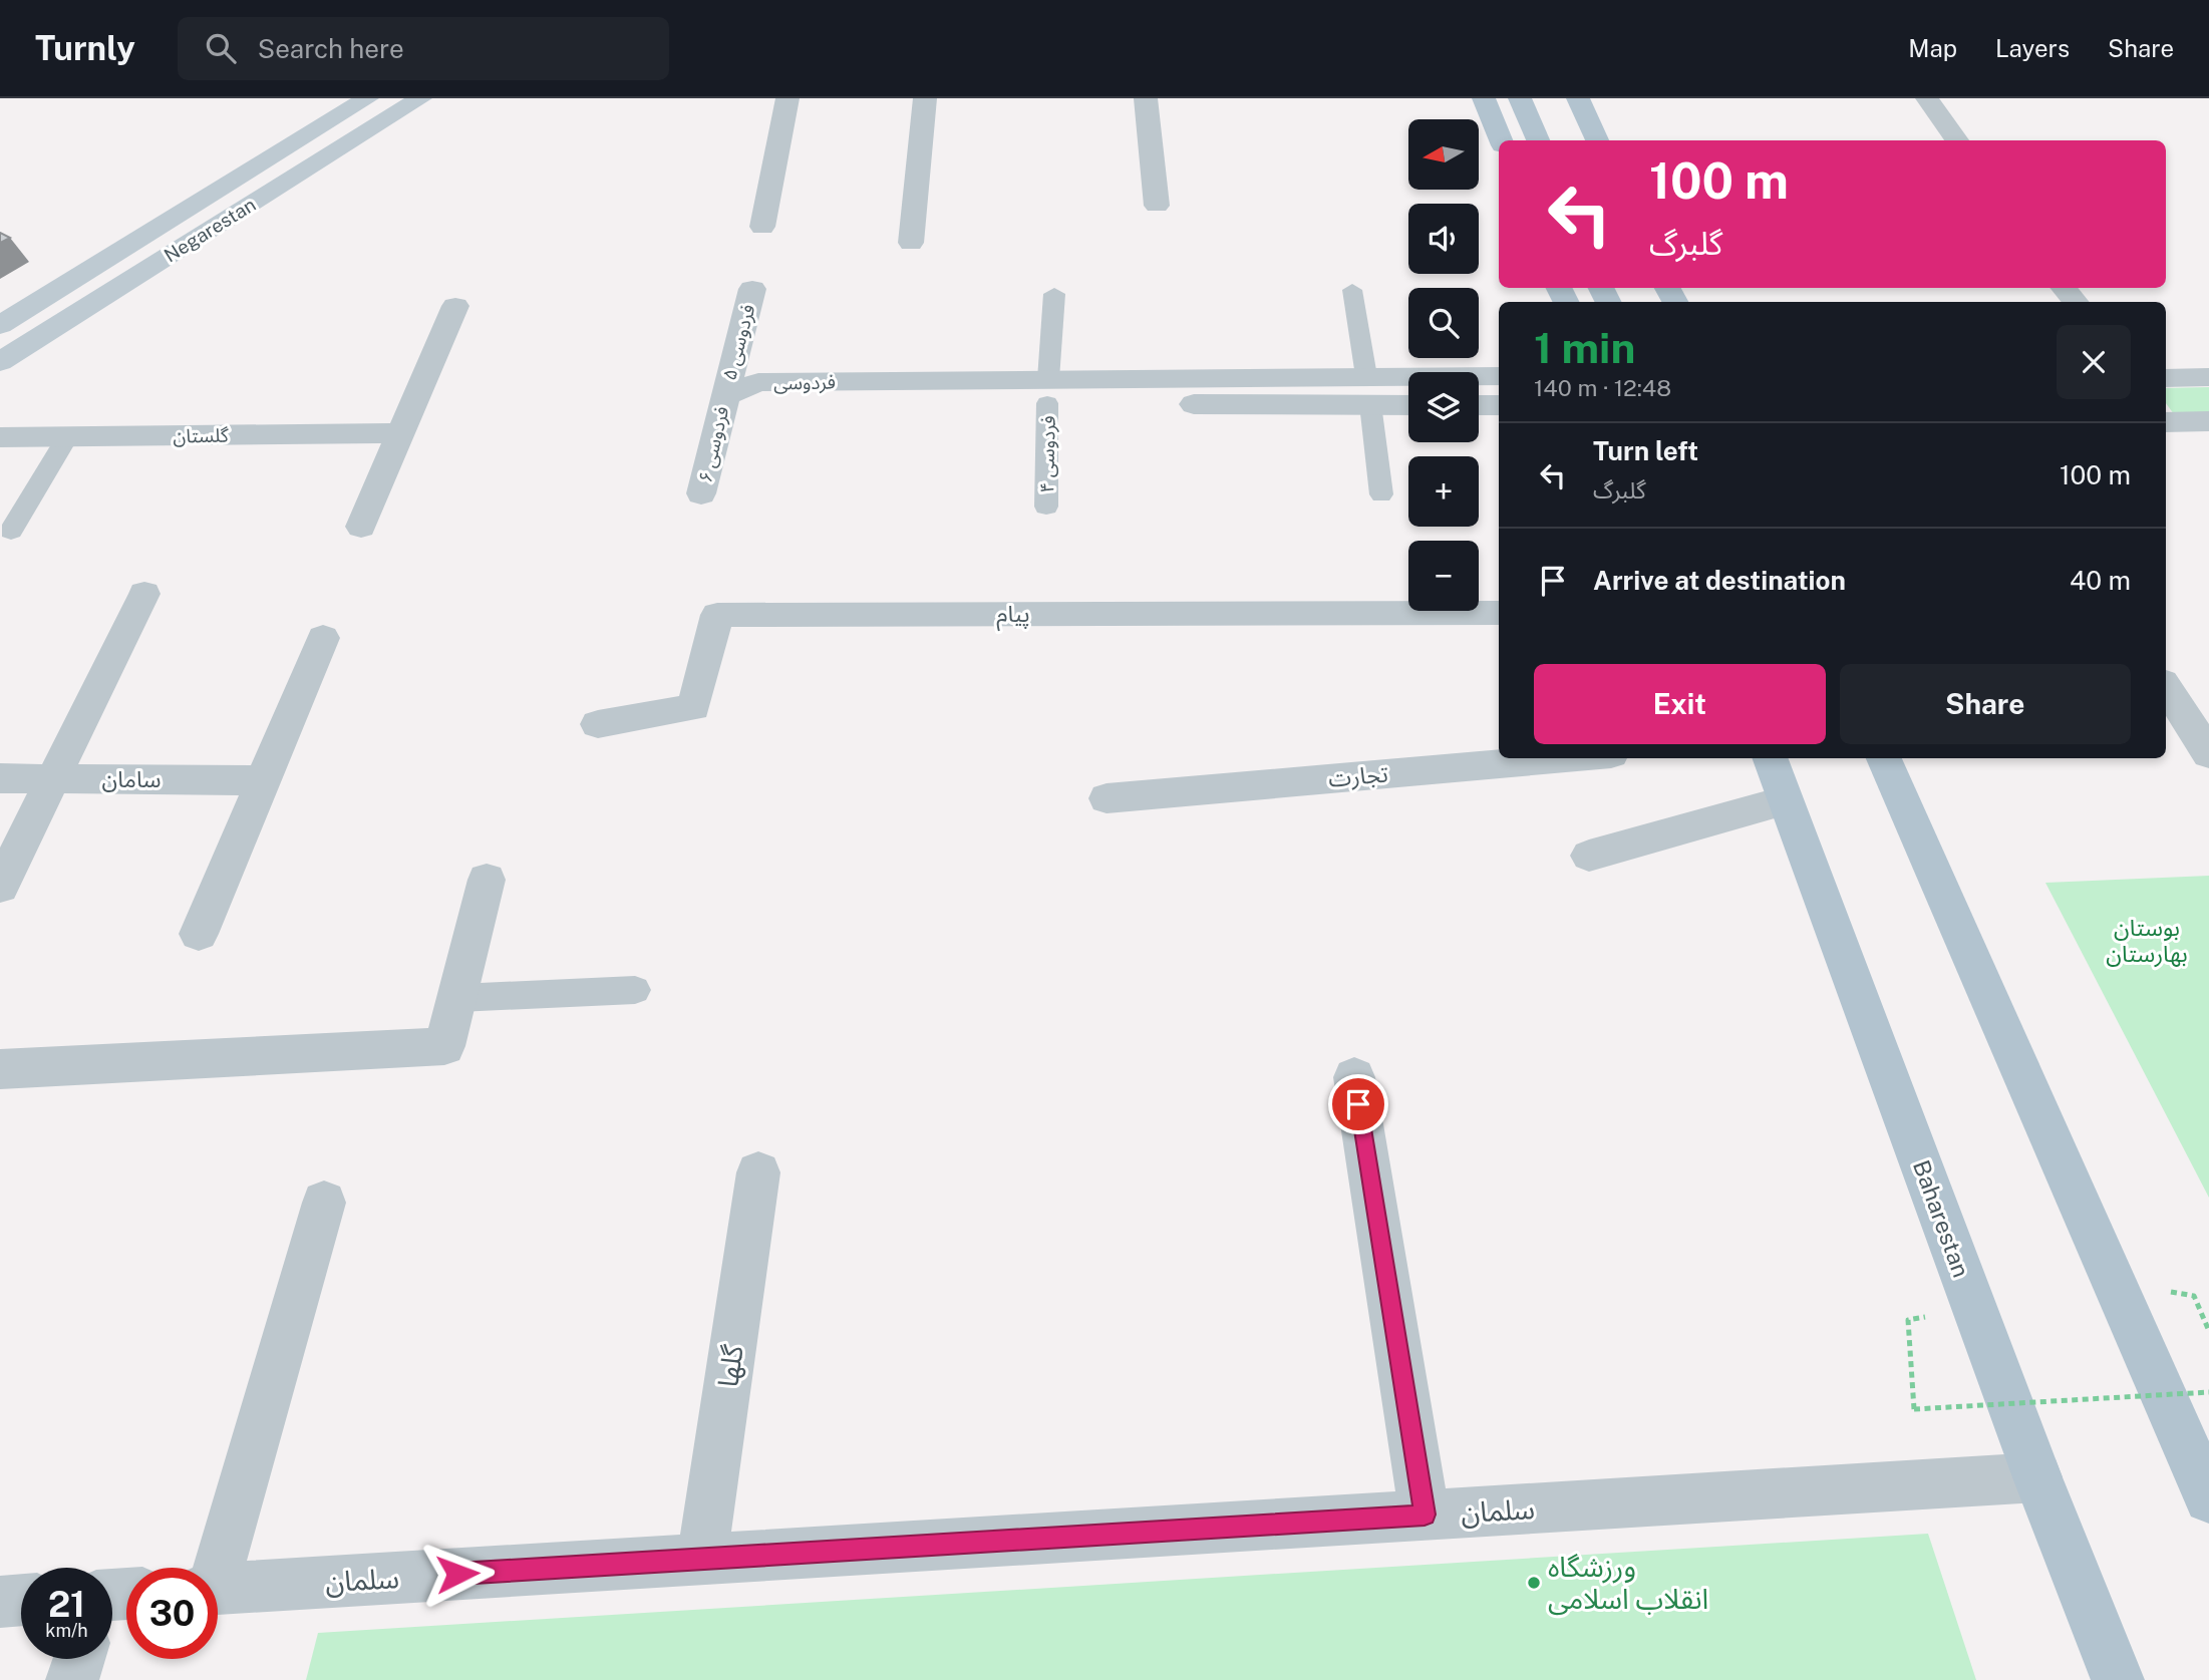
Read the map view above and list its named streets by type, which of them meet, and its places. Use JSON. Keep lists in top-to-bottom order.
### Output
{
  "streets": {
    "main road": ["Negarestan", "Baharestan"],
    "street": [
      "فردوسی ۵",
      "فردوسی",
      "گلستان",
      "فردوسی ۶",
      "پیام",
      "تجارت",
      "سامان",
      "گلها",
      "سلمان"
    ],
    "lane": ["فردوسی ۴"]
  },
  "crossings": [
    ["فردوسی ۵", "فردوسی"],
    ["فردوسی ۵", "فردوسی ۶"],
    ["فردوسی", "فردوسی ۶"],
    ["فردوسی", "فردوسی ۴"],
    ["Baharestan", "سلمان"],
    ["گلها", "سلمان"]
  ],
  "parks": ["بوستان بهارستان"],
  "places": ["ورزشگاه انقلاب اسلامی"],
  "north": "left",
  "page": {
    "header": "Turnly",
    "search": "Search here",
    "nav": ["Map", "Layers", "Share"],
    "map_buttons": ["+", "−"],
    "turn": ["100 m", "گلبرگ"],
    "heading": ["1 min", "140 m · 12:48"],
    "list": [
      {
        "name": "Turn left",
        "note": "گلبرگ",
        "value": "100 m"
      },
      {
        "name": "Arrive at destination",
        "value": "40 m"
      }
    ],
    "buttons": ["Exit", "Share"],
    "speed": "21 km/h",
    "limit": "30"
  }
}
